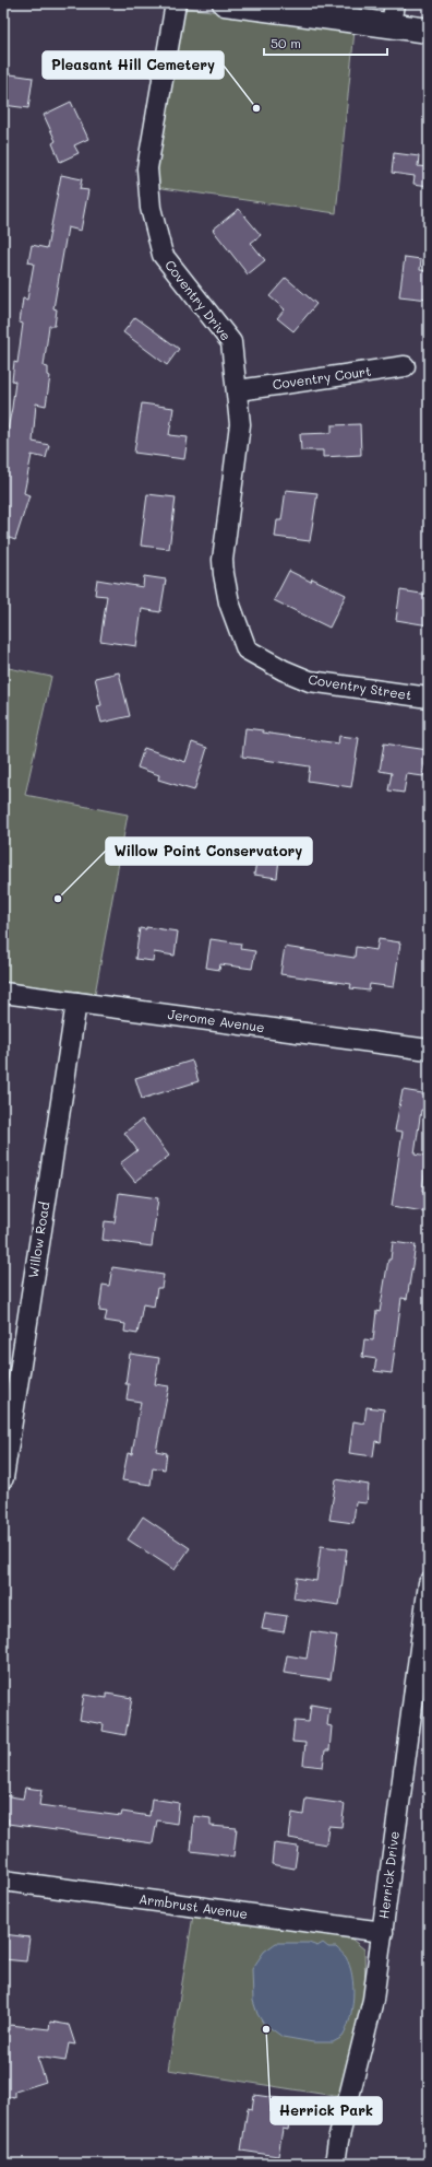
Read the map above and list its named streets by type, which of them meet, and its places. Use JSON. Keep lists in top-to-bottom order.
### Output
{
  "streets": {
    "street": [
      "Coventry Drive",
      "Coventry Court",
      "Coventry Street",
      "Jerome Avenue",
      "Willow Road",
      "Herrick Drive",
      "Armbrust Avenue"
    ]
  },
  "crossings": [
    ["Coventry Drive", "Coventry Court"],
    ["Coventry Drive", "Coventry Street"],
    ["Jerome Avenue", "Willow Road"],
    ["Herrick Drive", "Armbrust Avenue"]
  ],
  "places": ["Pleasant Hill Cemetery", "Willow Point Conservatory", "Herrick Park"],
  "scale_bar": "50 m"
}
